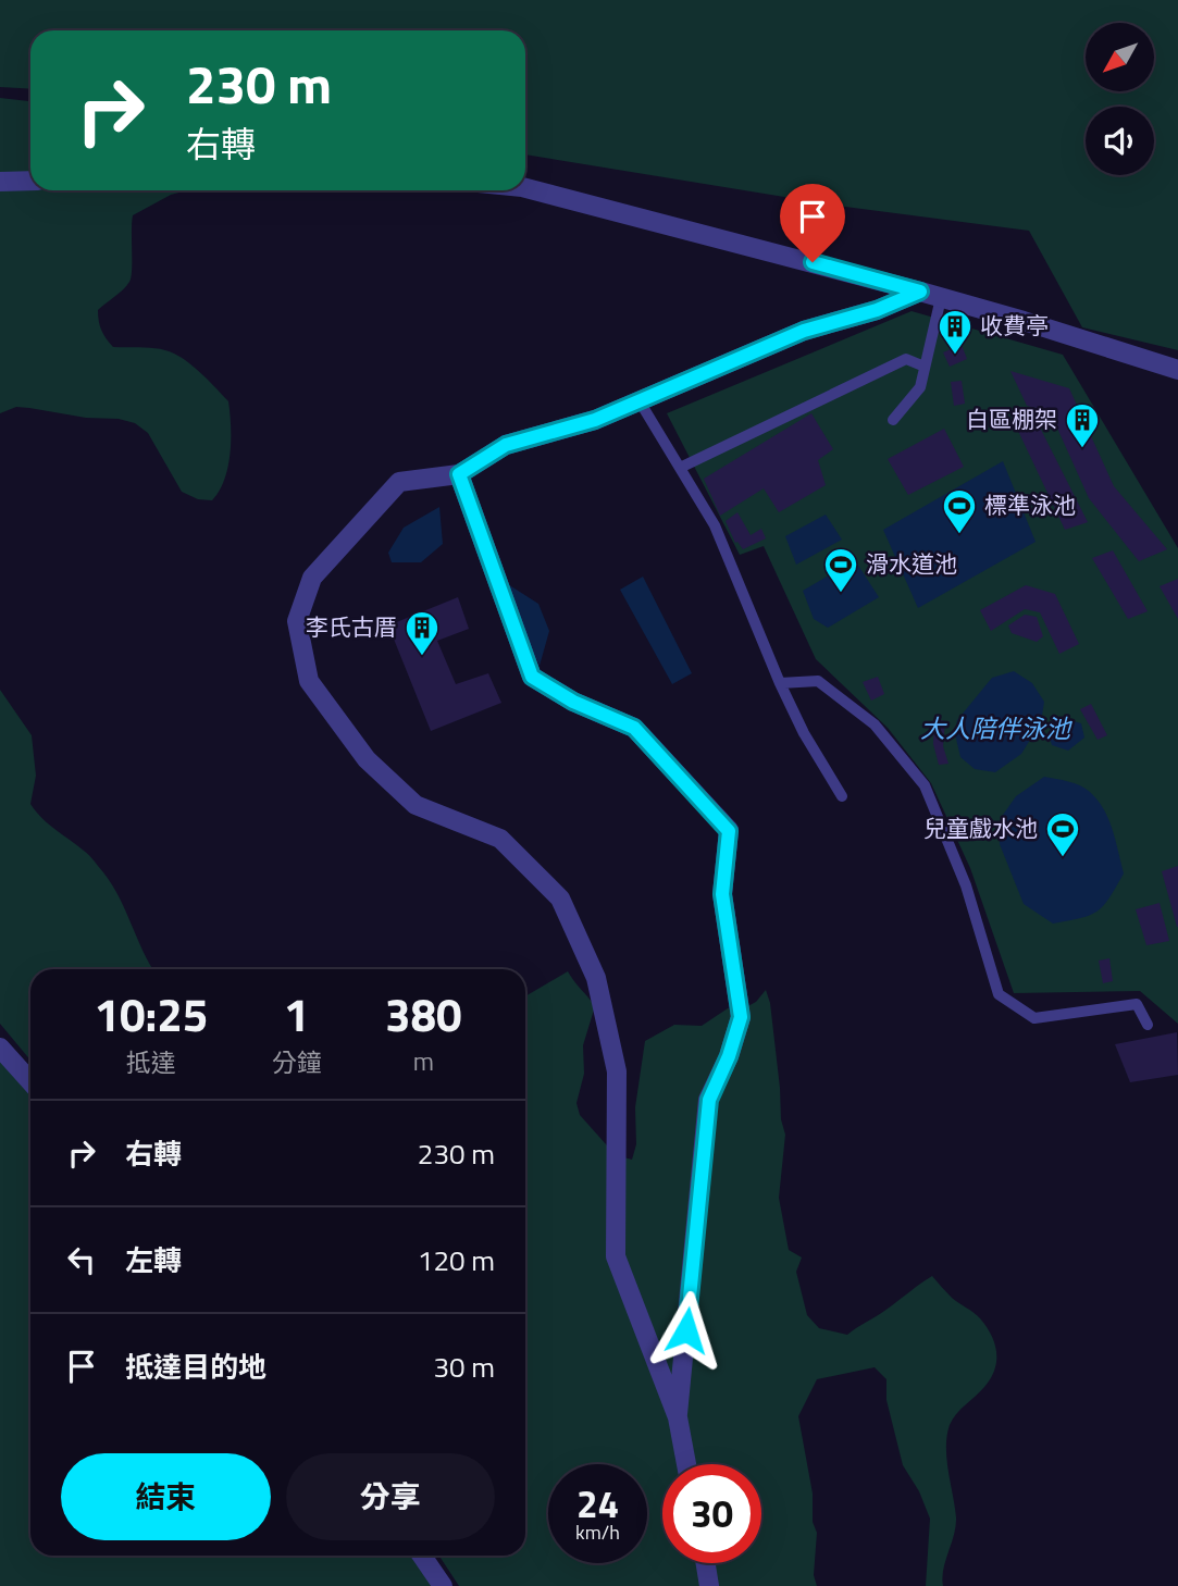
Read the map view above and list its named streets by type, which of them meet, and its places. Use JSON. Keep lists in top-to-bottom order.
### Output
{
  "water": ["大人陪伴泳池"],
  "places": {
    "building": ["收費亭", "白區棚架", "李氏古厝"],
    "sports": ["標準泳池", "滑水道池", "兒童戲水池"]
  },
  "north": "bottom left",
  "page": {
    "turn": ["230 m", "右轉"],
    "eta": [
      "10:25",
      "抵達",
      "1",
      "分鐘",
      "380",
      "m"
    ],
    "list": [
      {
        "name": "右轉",
        "value": "230 m"
      },
      {
        "name": "左轉",
        "value": "120 m"
      },
      {
        "name": "抵達目的地",
        "value": "30 m"
      }
    ],
    "buttons": ["結束", "分享"],
    "speed": "24 km/h",
    "limit": "30"
  }
}
